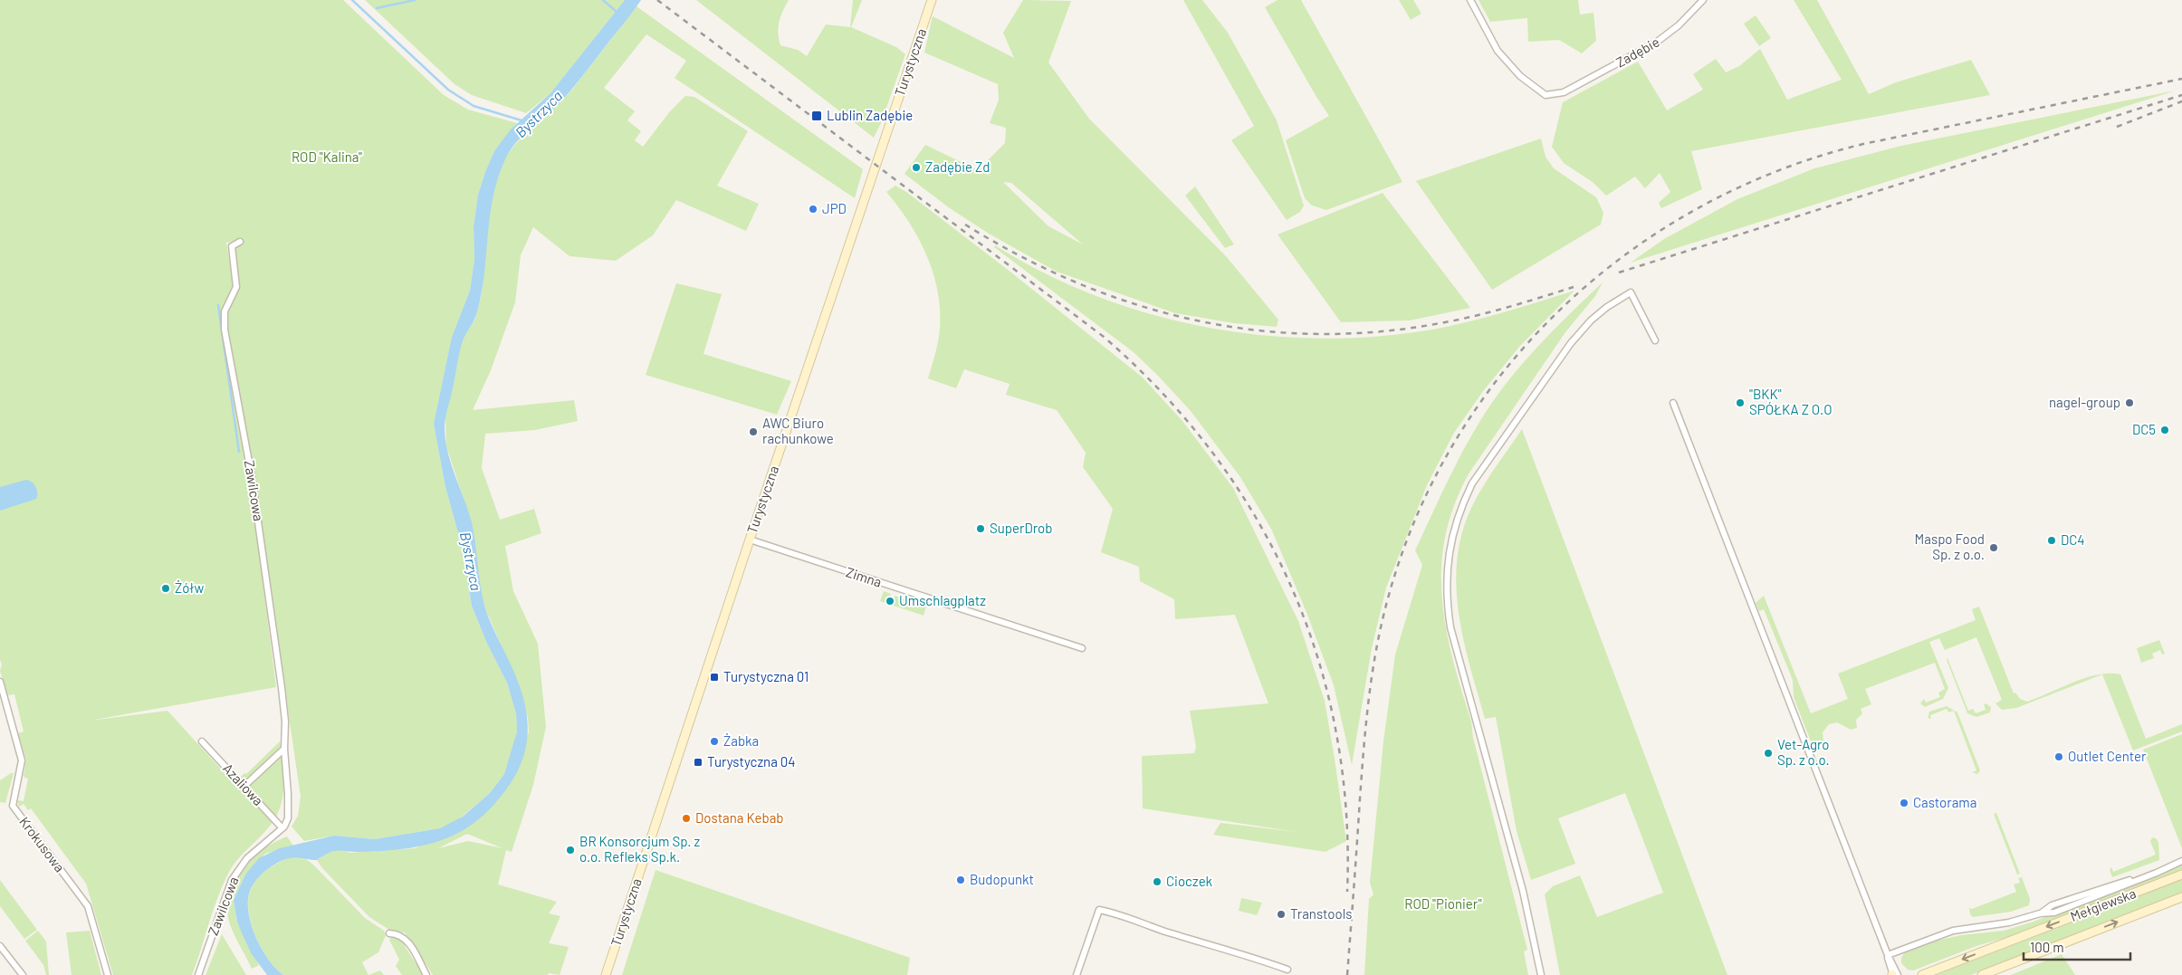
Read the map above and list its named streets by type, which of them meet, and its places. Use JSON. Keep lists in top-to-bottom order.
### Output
{
  "streets": {
    "main road": ["Turystyczna", "Mełgiewska"],
    "street": [
      "Zadębie",
      "Zawilcowa",
      "Zimna",
      "Azaliowa",
      "Krokusowa"
    ]
  },
  "crossings": [
    ["Turystyczna", "Zimna"],
    ["Zawilcowa", "Azaliowa"]
  ],
  "water": ["Bystrzyca"],
  "parks": ["ROD \"Kalina\"", "ROD \"Pionier\""],
  "places": {
    "transit": ["Lublin Zadębie", "Turystyczna 01", "Turystyczna 04"],
    "other": [
      "Zadębie Zd",
      "JPD",
      "\"BKK\" SPÓŁKA Z O.O",
      "nagel-group",
      "DC5",
      "AWC Biuro rachunkowe",
      "SuperDrob",
      "DC4",
      "Maspo Food Sp. z o.o.",
      "Żółw",
      "Umschlagplatz",
      "Żabka",
      "Vet-Agro Sp. z o.o.",
      "Outlet Center",
      "Castorama",
      "Dostana Kebab",
      "BR Konsorcjum Sp. z o.o. Refleks Sp.k.",
      "Budopunkt",
      "Cioczek",
      "Transtools"
    ]
  },
  "scale_bar": "100 m"
}
